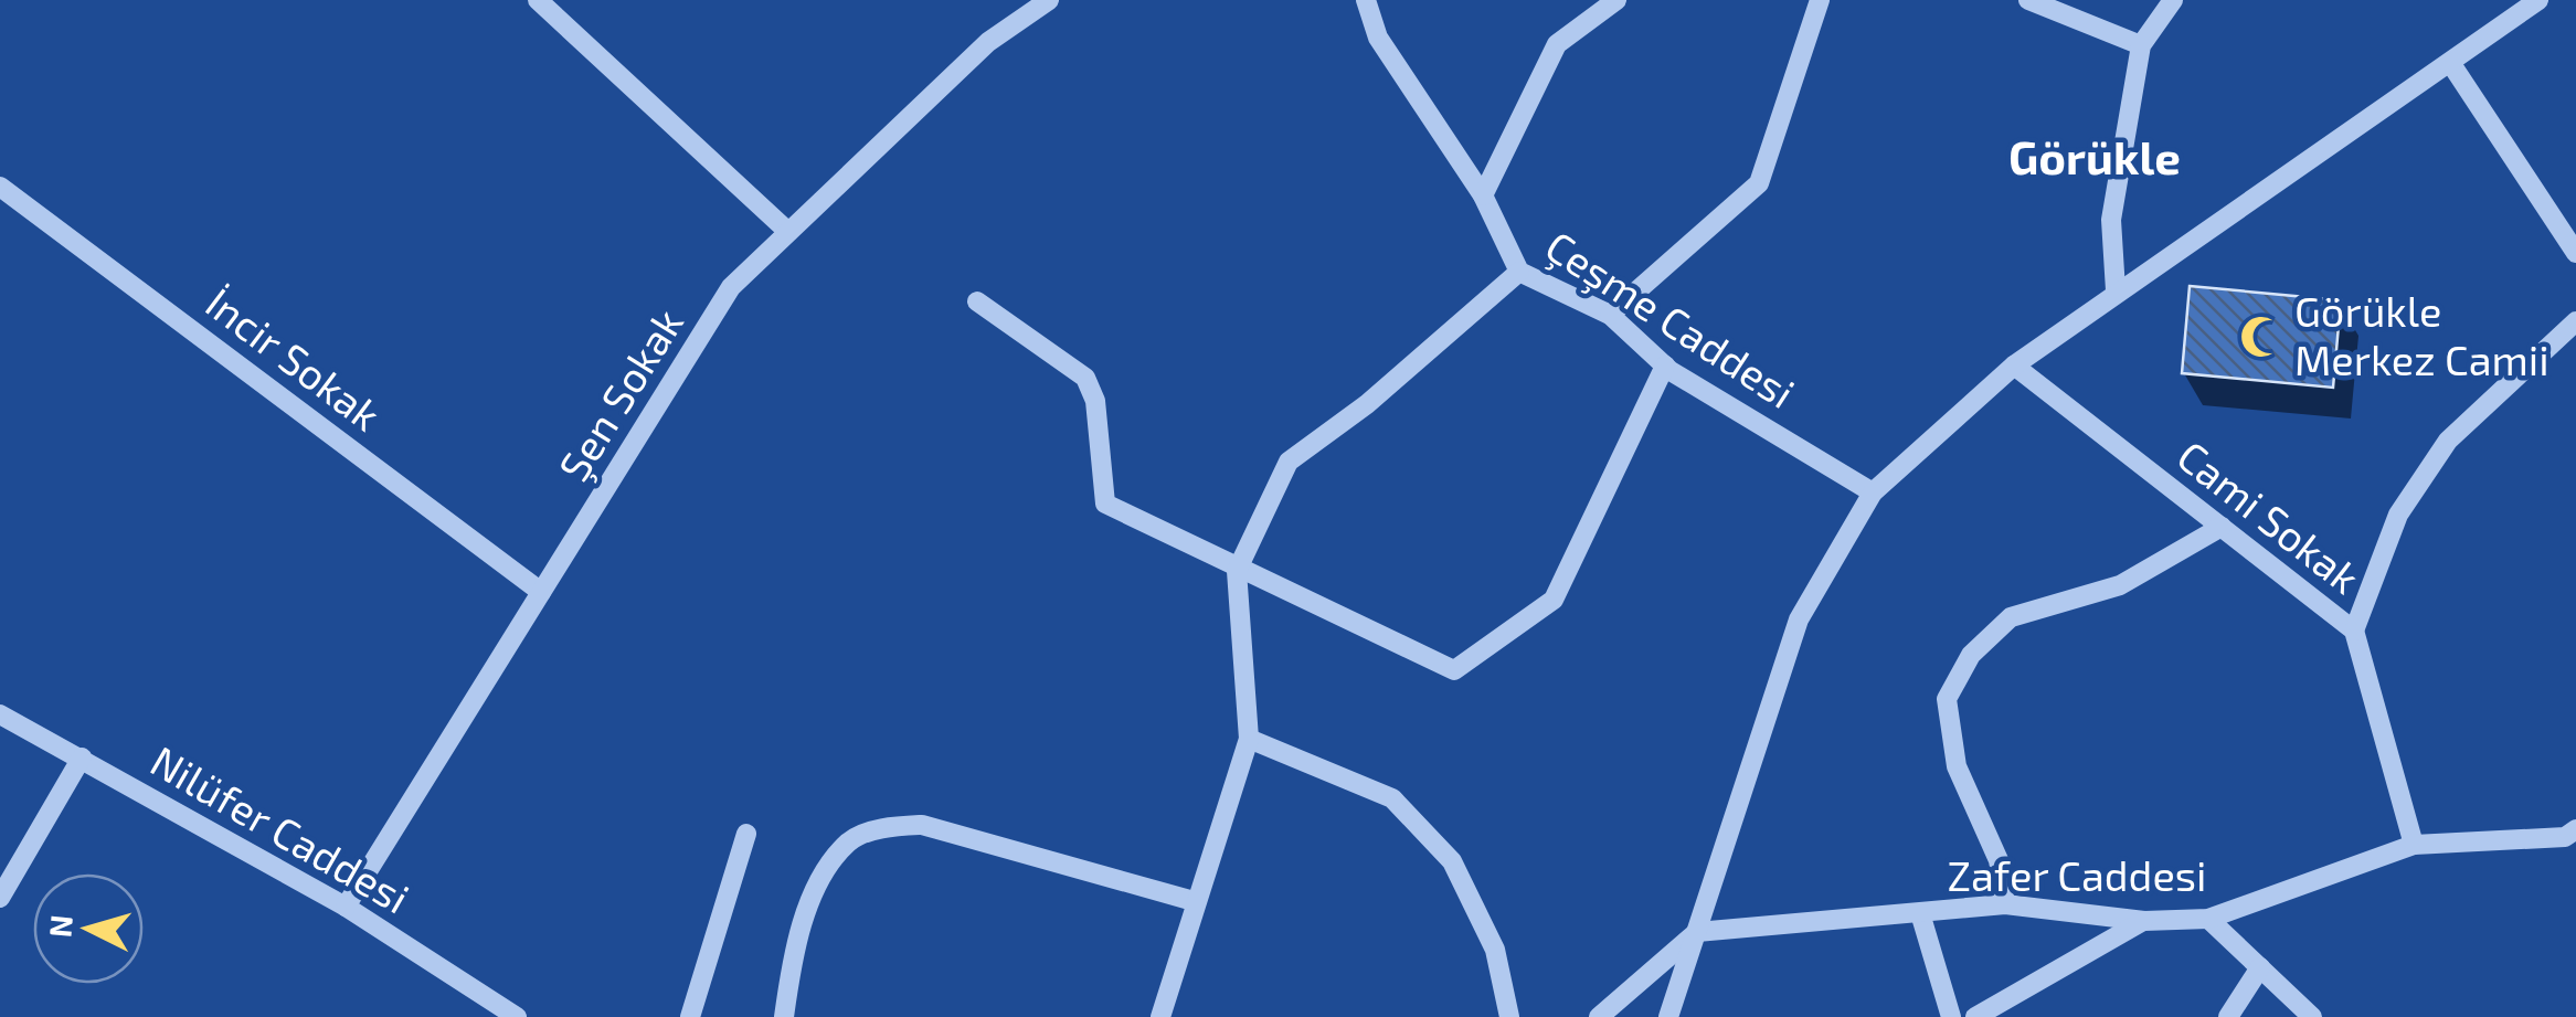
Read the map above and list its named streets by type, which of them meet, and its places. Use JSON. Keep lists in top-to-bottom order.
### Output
{
  "streets": {
    "street": [
      "Çeşme Caddesi",
      "İncir Sokak",
      "Şen Sokak",
      "Cami Sokak",
      "Nilüfer Caddesi",
      "Zafer Caddesi"
    ]
  },
  "crossings": [
    ["İncir Sokak", "Şen Sokak"],
    ["Şen Sokak", "Nilüfer Caddesi"],
    ["Cami Sokak", "Zafer Caddesi"]
  ],
  "districts": ["Görükle"],
  "places": {
    "mosque": ["Görükle Merkez Camii"]
  },
  "north": "left"
}
